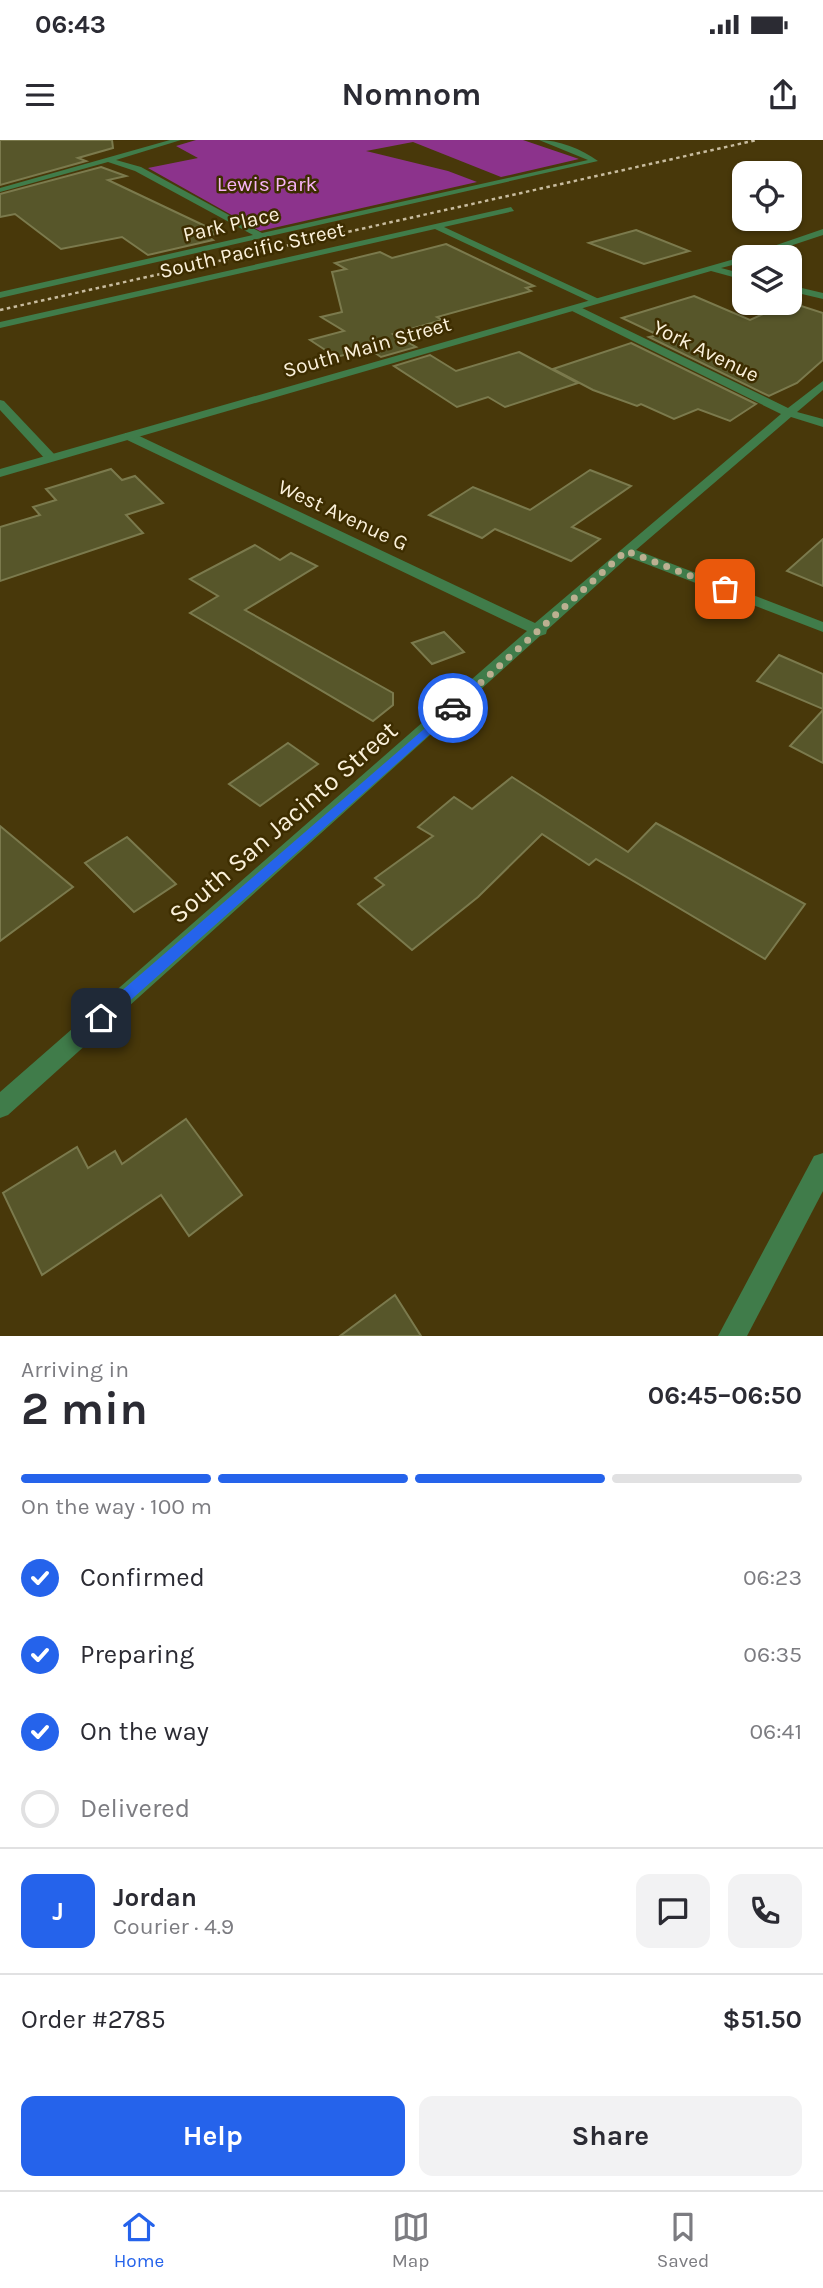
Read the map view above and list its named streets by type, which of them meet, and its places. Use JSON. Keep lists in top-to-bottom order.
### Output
{
  "streets": {
    "street": [
      "Park Place",
      "South Pacific Street",
      "South Main Street",
      "York Avenue",
      "West Avenue G",
      "South San Jacinto Street"
    ]
  },
  "crossings": [
    ["South Main Street", "York Avenue"],
    ["South Main Street", "West Avenue G"],
    ["York Avenue", "South San Jacinto Street"],
    ["West Avenue G", "South San Jacinto Street"]
  ],
  "parks": ["Lewis Park"],
  "page": {
    "status": "06:43",
    "header": "Nomnom",
    "heading": ["2 min", "Arriving in", "06:45–06:50"],
    "panel": [
      "Jordan",
      "Courier · 4.9",
      "Order #2785",
      "$51.50"
    ],
    "bar": "On the way · 100 m",
    "list": [
      ["Confirmed", "06:23"],
      ["Preparing", "06:35"],
      ["On the way", "06:41"],
      "Delivered"
    ],
    "round": "J",
    "buttons": ["Help", "Share"],
    "tabs": ["Home", "Map", "Saved"]
  }
}
